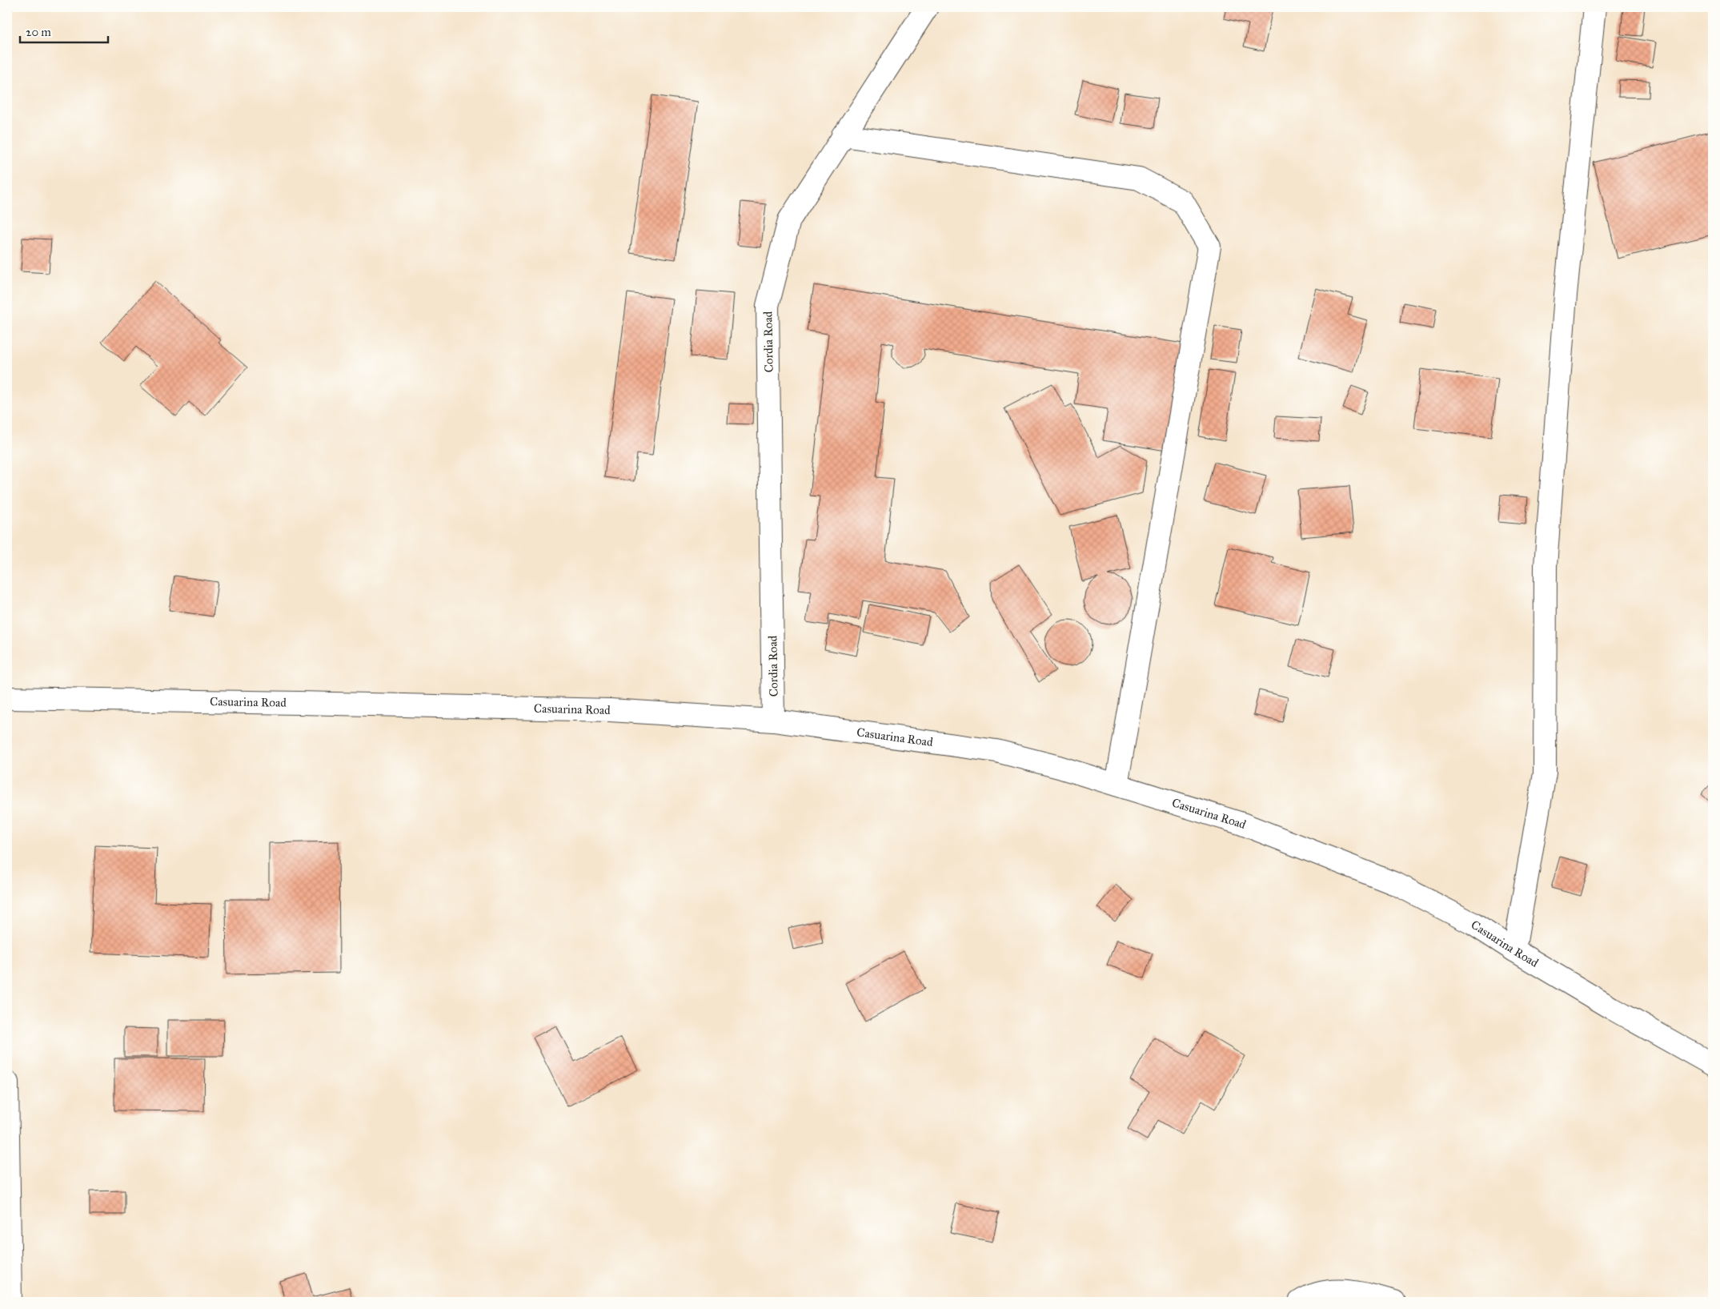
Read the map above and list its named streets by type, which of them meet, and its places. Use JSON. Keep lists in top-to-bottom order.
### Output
{
  "streets": {
    "street": ["Cordia Road", "Casuarina Road"]
  },
  "crossings": [
    ["Cordia Road", "Casuarina Road"]
  ],
  "scale_bar": "20 m"
}
